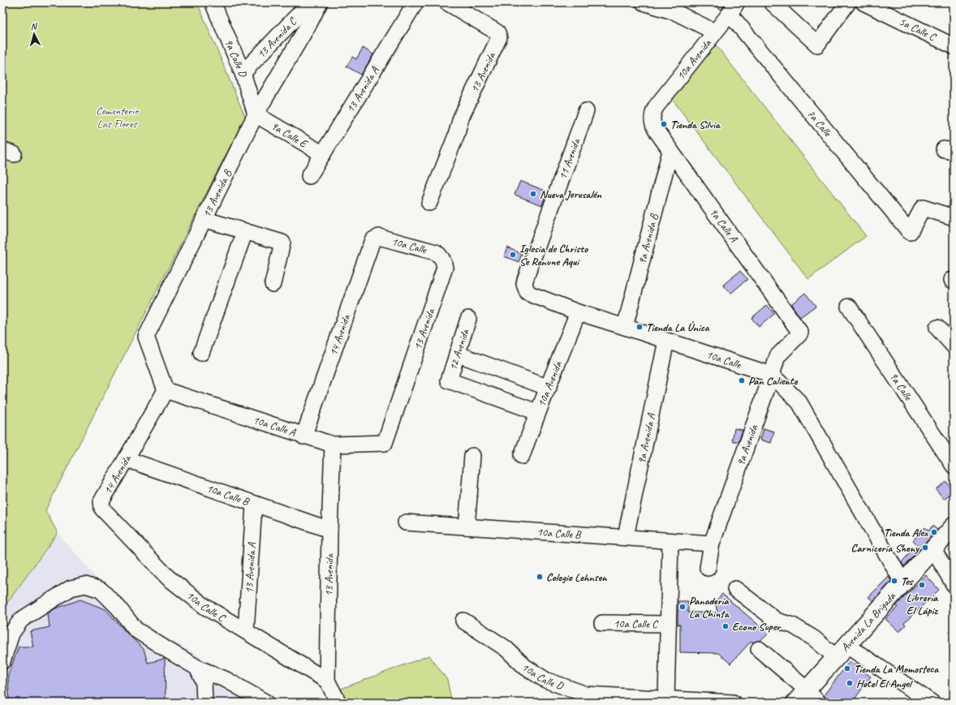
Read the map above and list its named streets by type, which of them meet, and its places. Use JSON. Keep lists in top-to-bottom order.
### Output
{
  "streets": {
    "main road": ["Avenida La Brigada"],
    "street": [
      "5a Calle C",
      "13 Avenida C",
      "9a Calle D",
      "10a Avenida",
      "13 Avenida",
      "13 Avenida A",
      "7a Calle",
      "9a Calle E",
      "11 Avenida",
      "13 Avenida B",
      "9a Calle A",
      "9a Avenida B",
      "10a Calle",
      "14 Avenida",
      "12 Avenida",
      "9a Calle",
      "10a Calle A",
      "9a Avenida A",
      "9a Avenida",
      "10a Calle B",
      "10a Calle C",
      "10a Calle D"
    ]
  },
  "crossings": [
    ["13 Avenida C", "9a Calle D"],
    ["9a Calle D", "9a Calle E"],
    ["9a Calle D", "13 Avenida B"],
    ["10a Avenida", "7a Calle"],
    ["10a Avenida", "9a Calle A"],
    ["10a Avenida", "10a Calle"],
    ["10a Avenida", "12 Avenida"],
    ["13 Avenida", "10a Calle"],
    ["13 Avenida", "10a Calle A"],
    ["13 Avenida", "10a Calle B"],
    ["13 Avenida", "10a Calle C"],
    ["13 Avenida A", "9a Calle E"],
    ["13 Avenida A", "10a Calle B"],
    ["13 Avenida A", "10a Calle C"],
    ["9a Calle E", "13 Avenida B"],
    ["11 Avenida", "10a Calle"],
    ["13 Avenida B", "14 Avenida"],
    ["13 Avenida B", "10a Calle A"],
    ["9a Calle A", "9a Avenida B"],
    ["9a Calle A", "9a Avenida"],
    ["9a Avenida B", "10a Calle"],
    ["10a Calle", "14 Avenida"],
    ["10a Calle", "9a Avenida A"],
    ["10a Calle", "9a Avenida"],
    ["10a Calle", "Avenida La Brigada"],
    ["14 Avenida", "10a Calle A"],
    ["14 Avenida", "10a Calle B"],
    ["14 Avenida", "10a Calle C"],
    ["9a Avenida A", "10a Calle B"],
    ["9a Avenida", "10a Calle B"]
  ],
  "parks": ["Cementerio Las Flores"],
  "places": [
    "Tienda Silvia",
    "Nueva Jerusalén",
    "Iglesia de Christo Se Renune Aqui",
    "Tienda La Única",
    "Pan Caliente",
    "Tienda Alex",
    "Carniceria Sheny",
    "Colegio Lehnsen",
    "Tes",
    "Librería El Lápiz",
    "Panadería La Chinta",
    "Econo Super",
    "Tienda La Momosteca",
    "Hotel El Angel"
  ],
  "north": "top"
}
